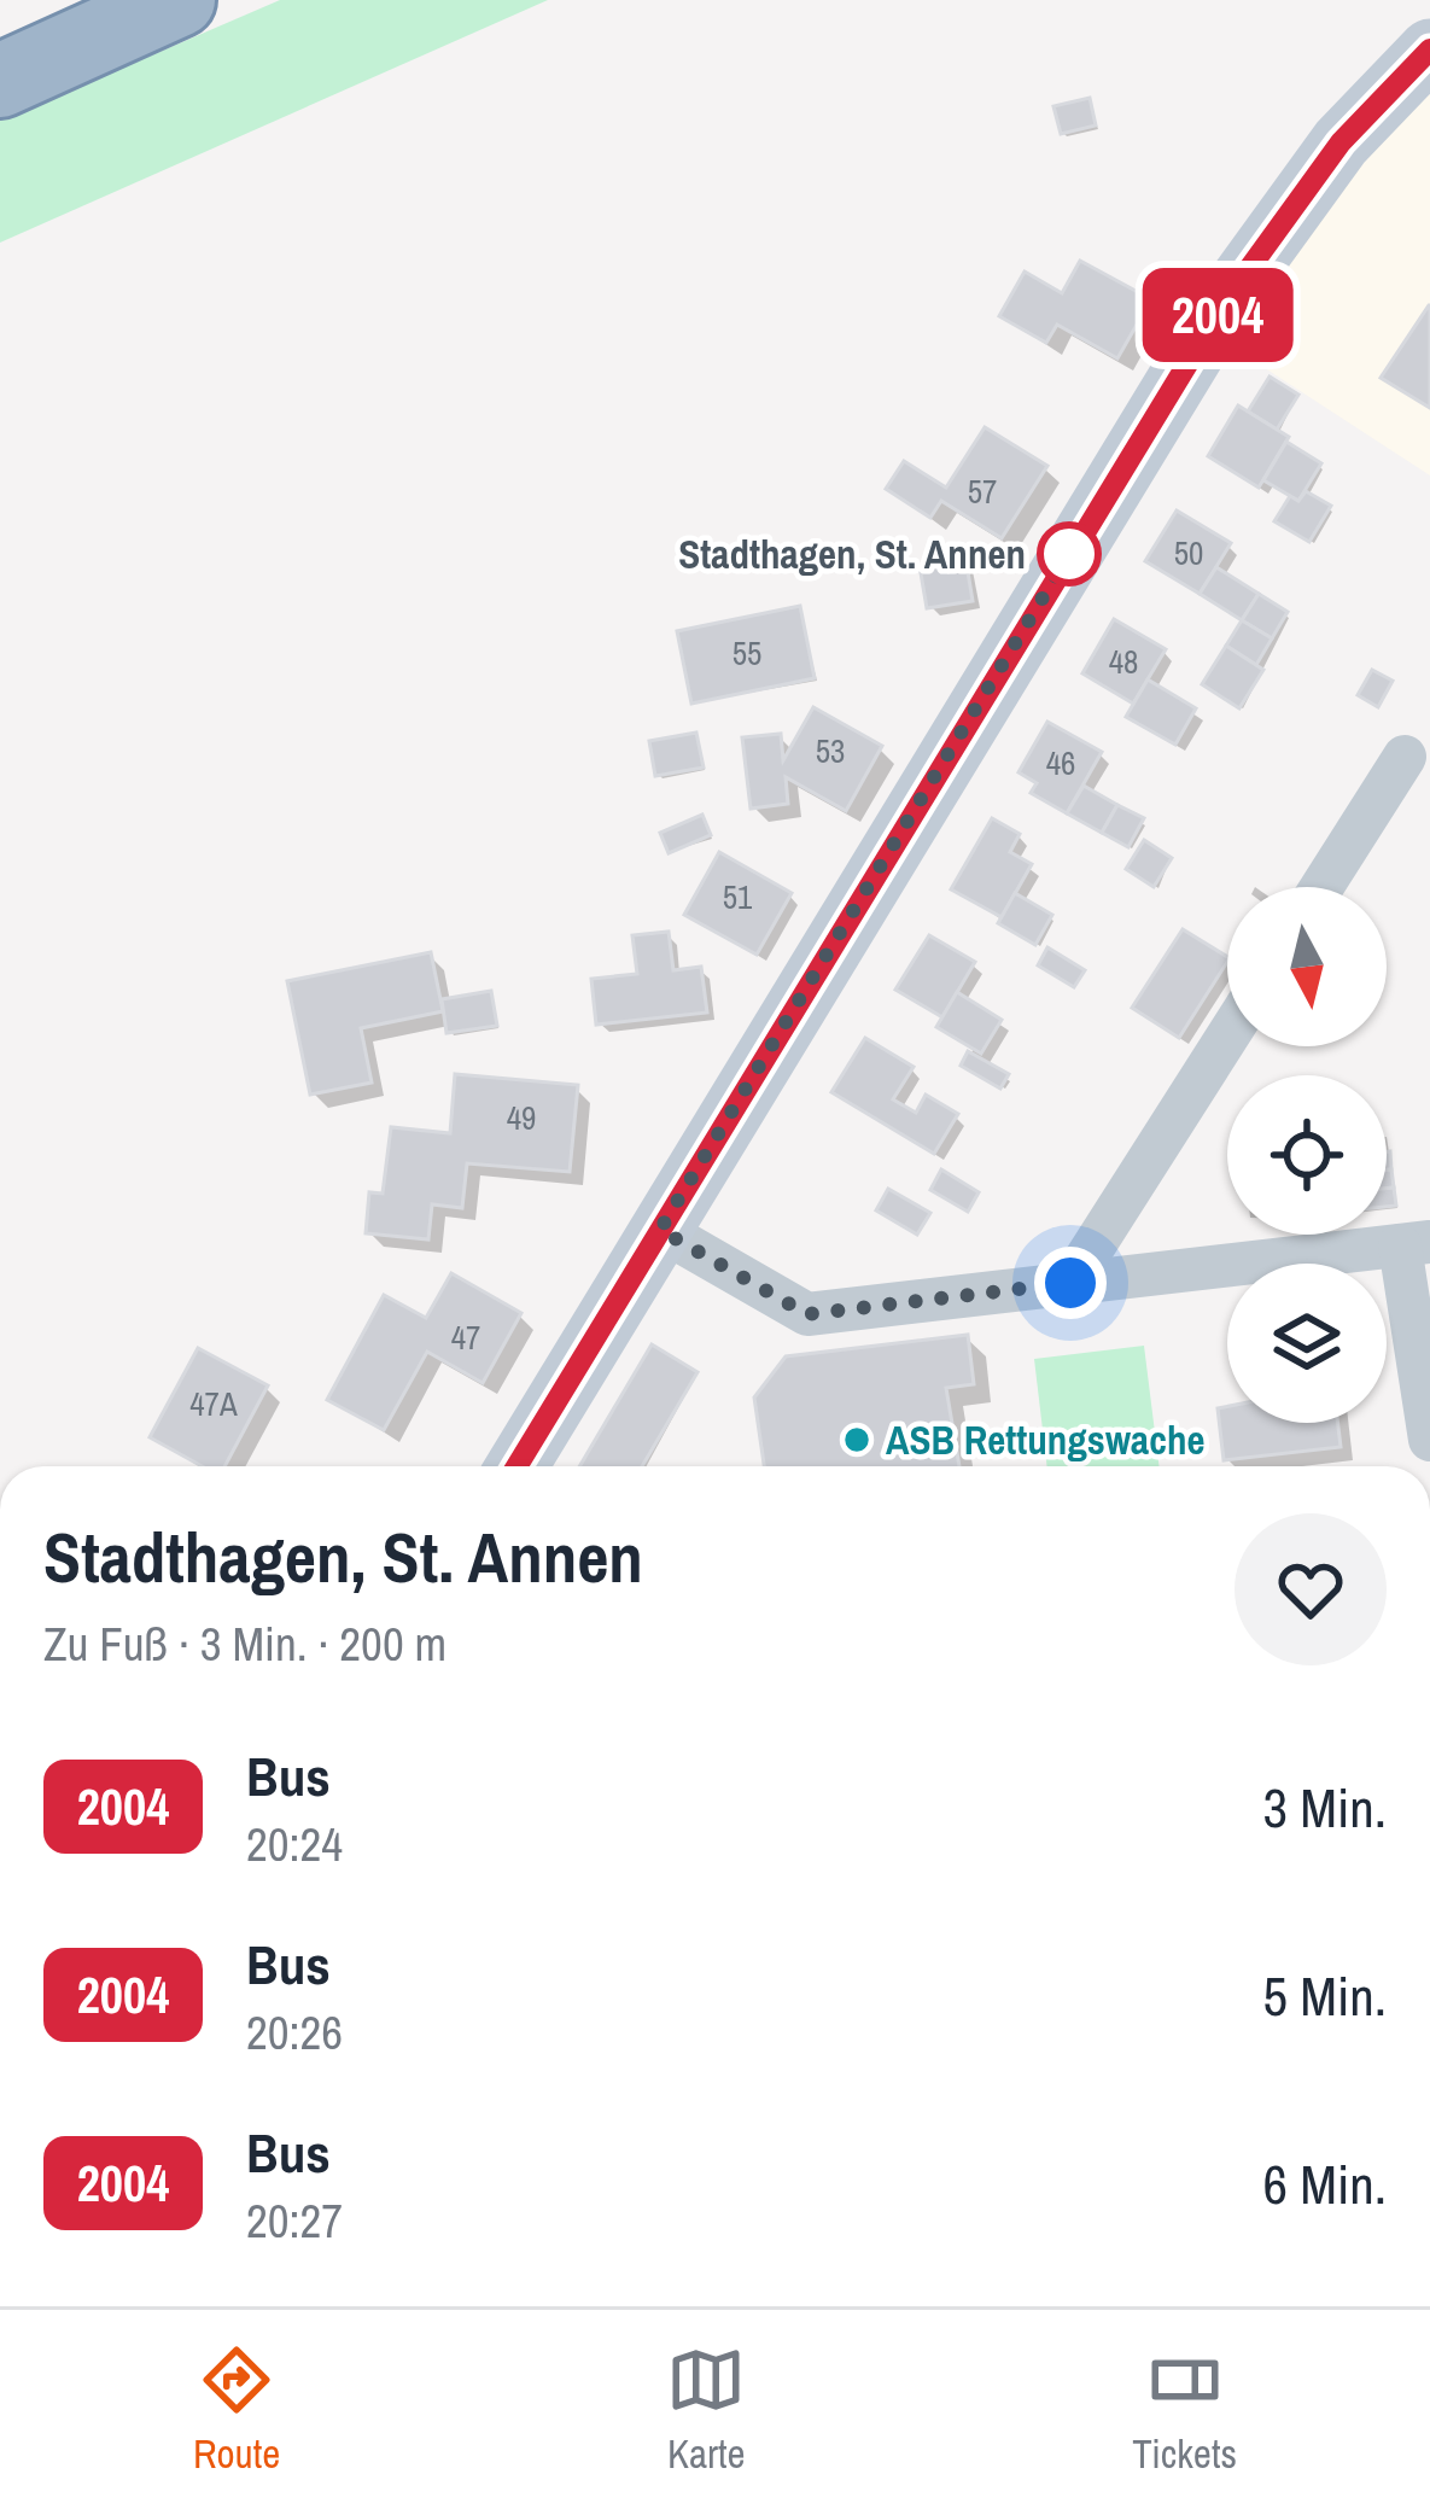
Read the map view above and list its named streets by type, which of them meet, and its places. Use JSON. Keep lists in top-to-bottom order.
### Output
{
  "places": ["Stadthagen, St. Annen", "ASB Rettungswache"],
  "lines": ["bus line 2004"],
  "house_numbers": [
    "57",
    "50",
    "55",
    "48",
    "53",
    "46",
    "51",
    "49",
    "47",
    "47A"
  ],
  "north": "bottom",
  "page": {
    "on_map": "2004",
    "heading": ["Stadthagen, St. Annen", "Zu Fuß · 3 Min. · 200 m"],
    "list": [
      {
        "mark": "2004",
        "name": "Bus",
        "note": "20:24",
        "value": "3 Min."
      },
      {
        "mark": "2004",
        "name": "Bus",
        "note": "20:26",
        "value": "5 Min."
      },
      {
        "mark": "2004",
        "name": "Bus",
        "note": "20:27",
        "value": "6 Min."
      }
    ],
    "tabs": ["Route", "Karte", "Tickets"]
  }
}
